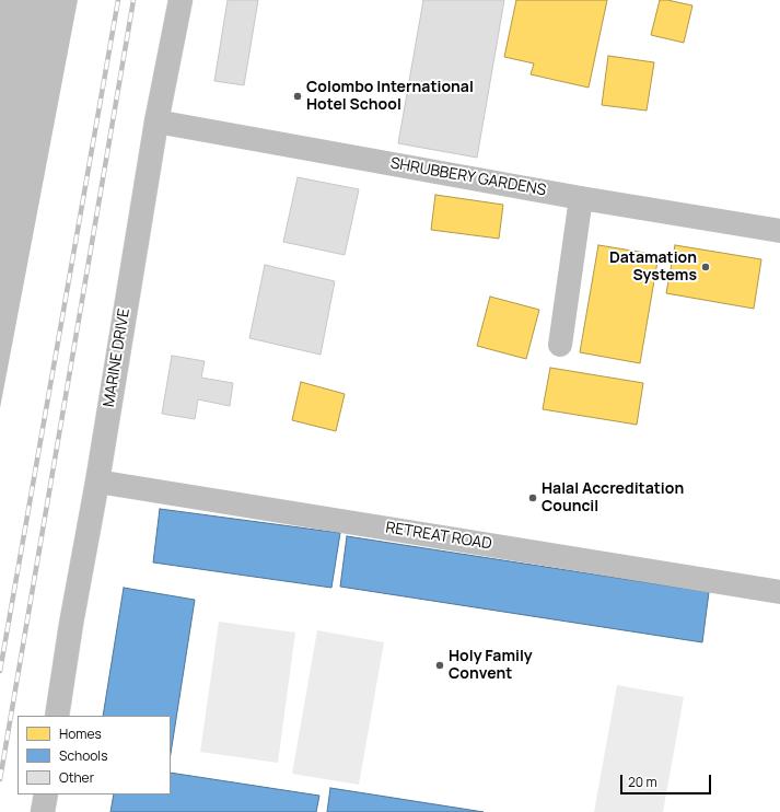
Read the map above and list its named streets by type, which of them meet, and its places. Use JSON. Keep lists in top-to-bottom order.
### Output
{
  "streets": {
    "street": ["SHRUBBERY GARDENS", "MARINE DRIVE", "RETREAT ROAD"]
  },
  "crossings": [
    ["SHRUBBERY GARDENS", "MARINE DRIVE"],
    ["MARINE DRIVE", "RETREAT ROAD"]
  ],
  "places": [
    "Colombo International Hotel School",
    "Datamation Systems",
    "Halal Accreditation Council",
    "Holy Family Convent"
  ],
  "legend": ["Homes", "Schools", "Other"],
  "scale_bar": "20 m"
}
